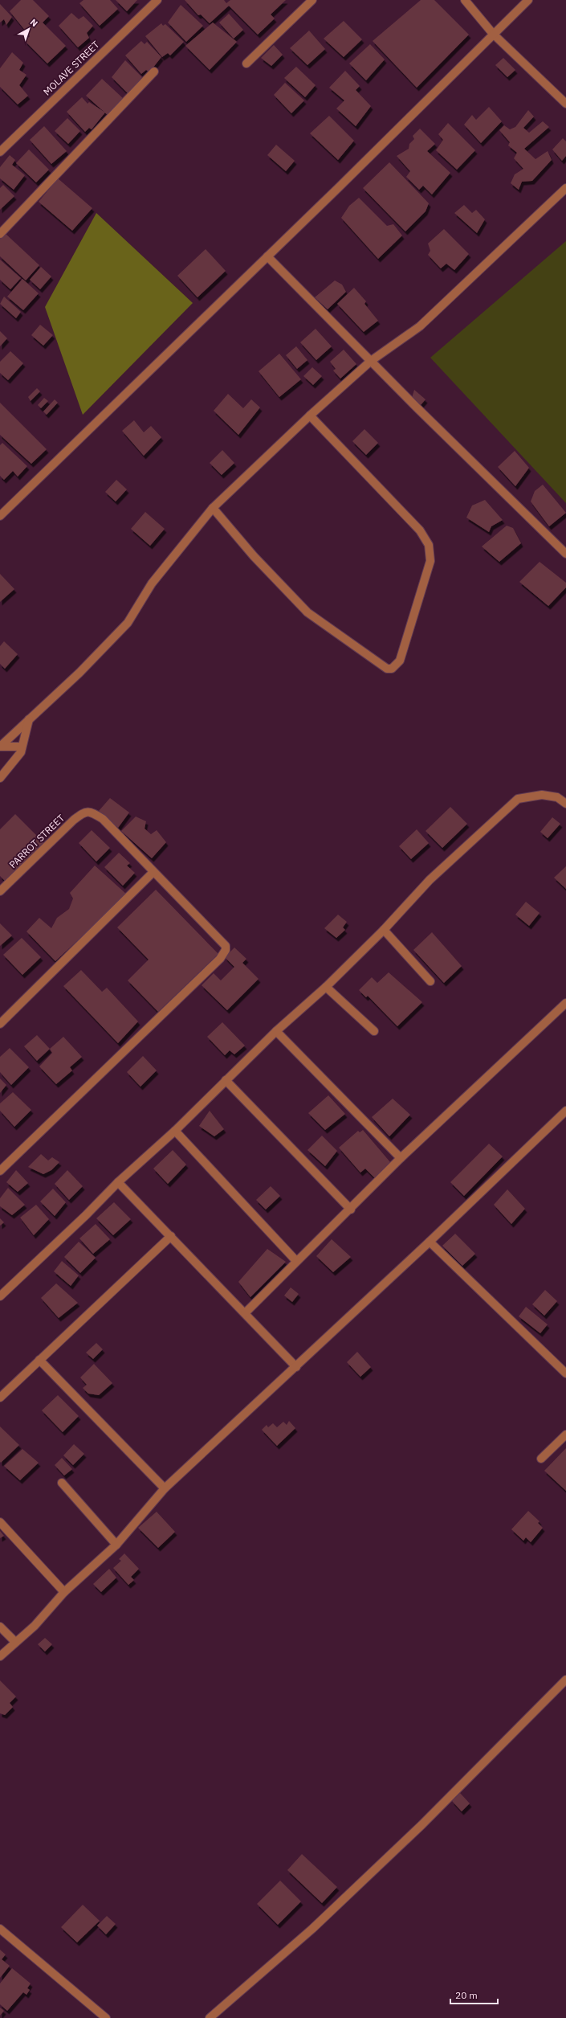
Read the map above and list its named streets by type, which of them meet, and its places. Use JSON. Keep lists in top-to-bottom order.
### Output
{
  "streets": {
    "street": ["MOLAVE STREET", "PARROT STREET"]
  },
  "scale_bar": "20 m",
  "north": "top right"
}
